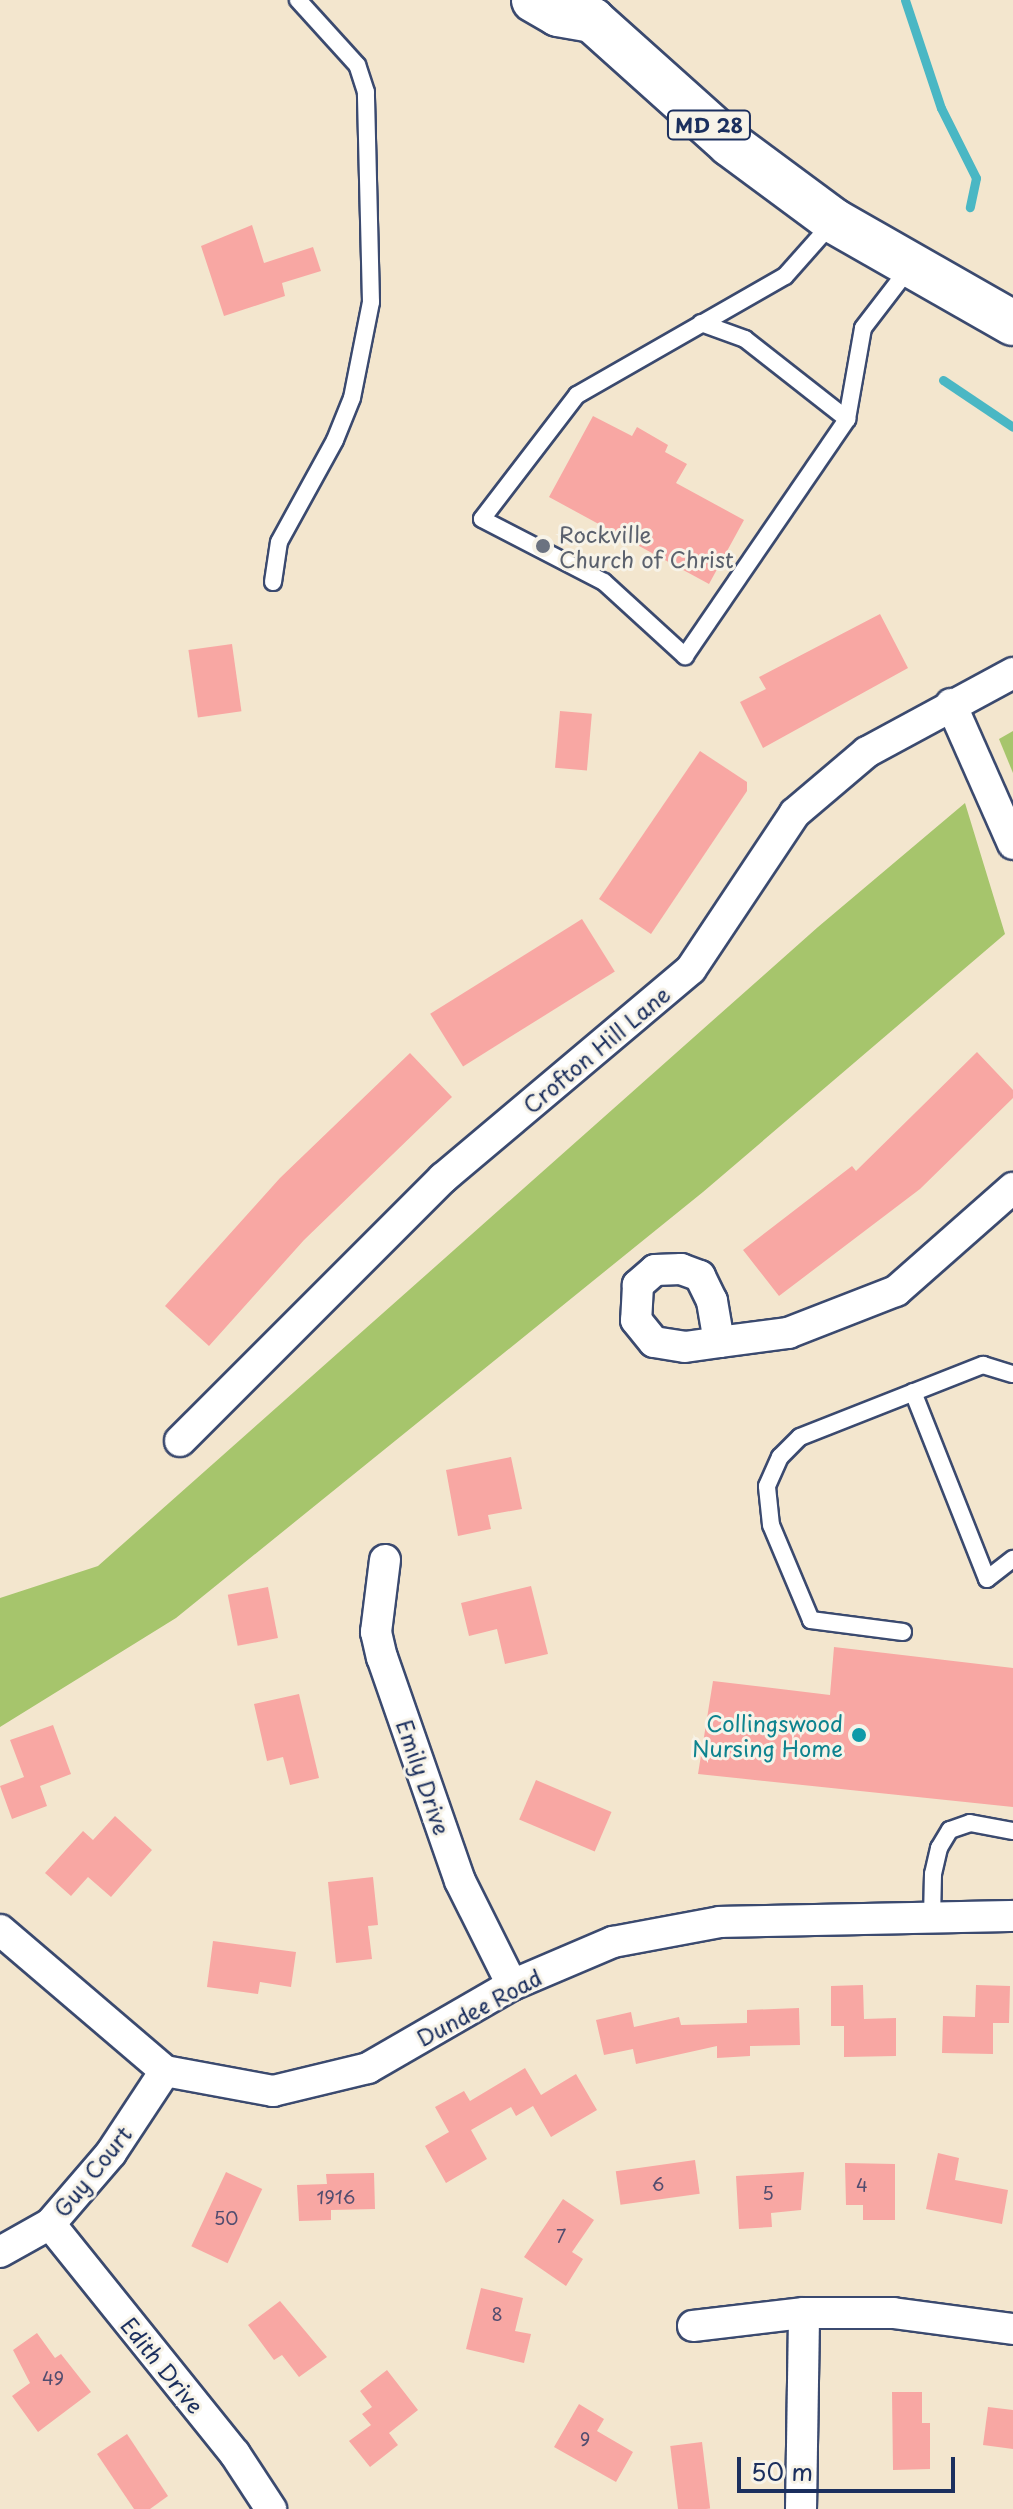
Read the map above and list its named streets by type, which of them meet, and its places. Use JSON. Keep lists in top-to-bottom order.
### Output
{
  "streets": {
    "main road": ["MD 28"],
    "street": [
      "Crofton Hill Lane",
      "Emily Drive",
      "Dundee Road",
      "Guy Court",
      "Edith Drive"
    ]
  },
  "crossings": [
    ["Emily Drive", "Dundee Road"],
    ["Dundee Road", "Guy Court"],
    ["Guy Court", "Edith Drive"]
  ],
  "places": ["Rockville Church of Christ", "Collingswood Nursing Home"],
  "house_numbers": [
    "6",
    "4",
    "5",
    "1916",
    "50",
    "7",
    "8",
    "49",
    "9"
  ],
  "scale_bar": "50 m"
}
